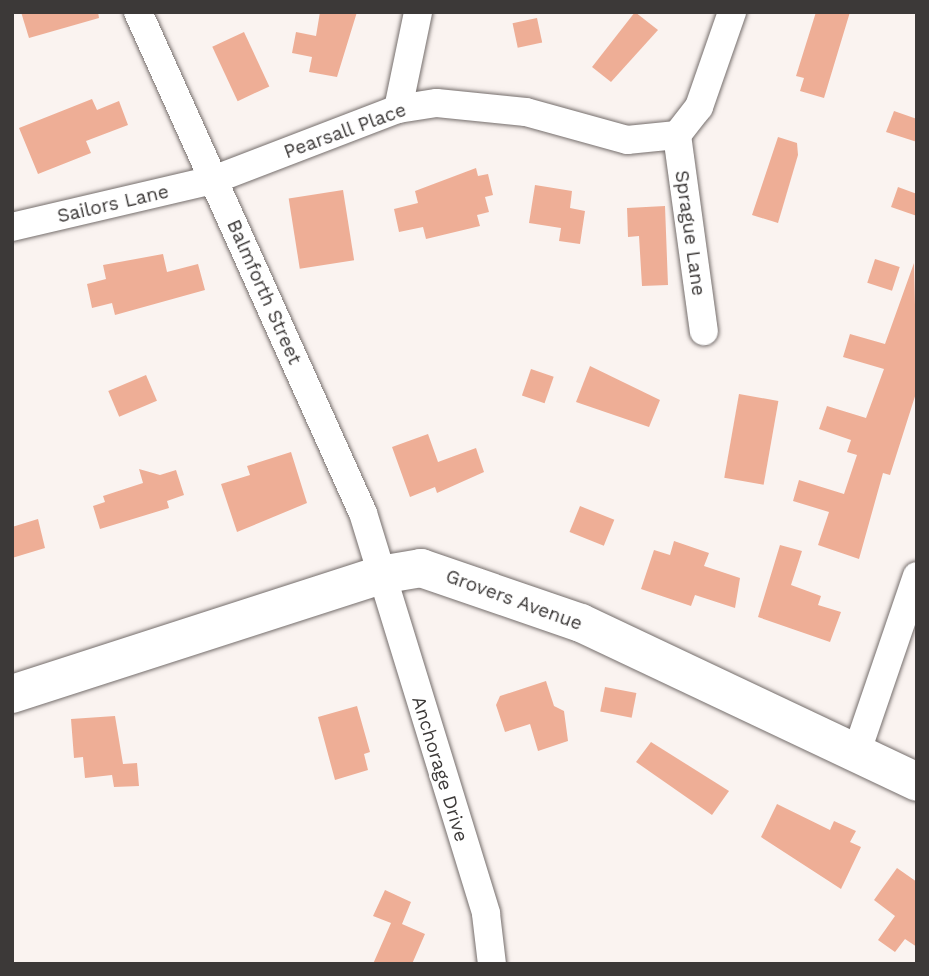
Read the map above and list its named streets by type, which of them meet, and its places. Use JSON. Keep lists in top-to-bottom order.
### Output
{
  "streets": {
    "street": [
      "Pearsall Place",
      "Sailors Lane",
      "Sprague Lane",
      "Balmforth Street",
      "Grovers Avenue",
      "Anchorage Drive"
    ]
  },
  "crossings": [
    ["Pearsall Place", "Sailors Lane"],
    ["Pearsall Place", "Sprague Lane"],
    ["Pearsall Place", "Balmforth Street"],
    ["Sailors Lane", "Balmforth Street"],
    ["Balmforth Street", "Grovers Avenue"],
    ["Balmforth Street", "Anchorage Drive"],
    ["Grovers Avenue", "Anchorage Drive"]
  ]
}
